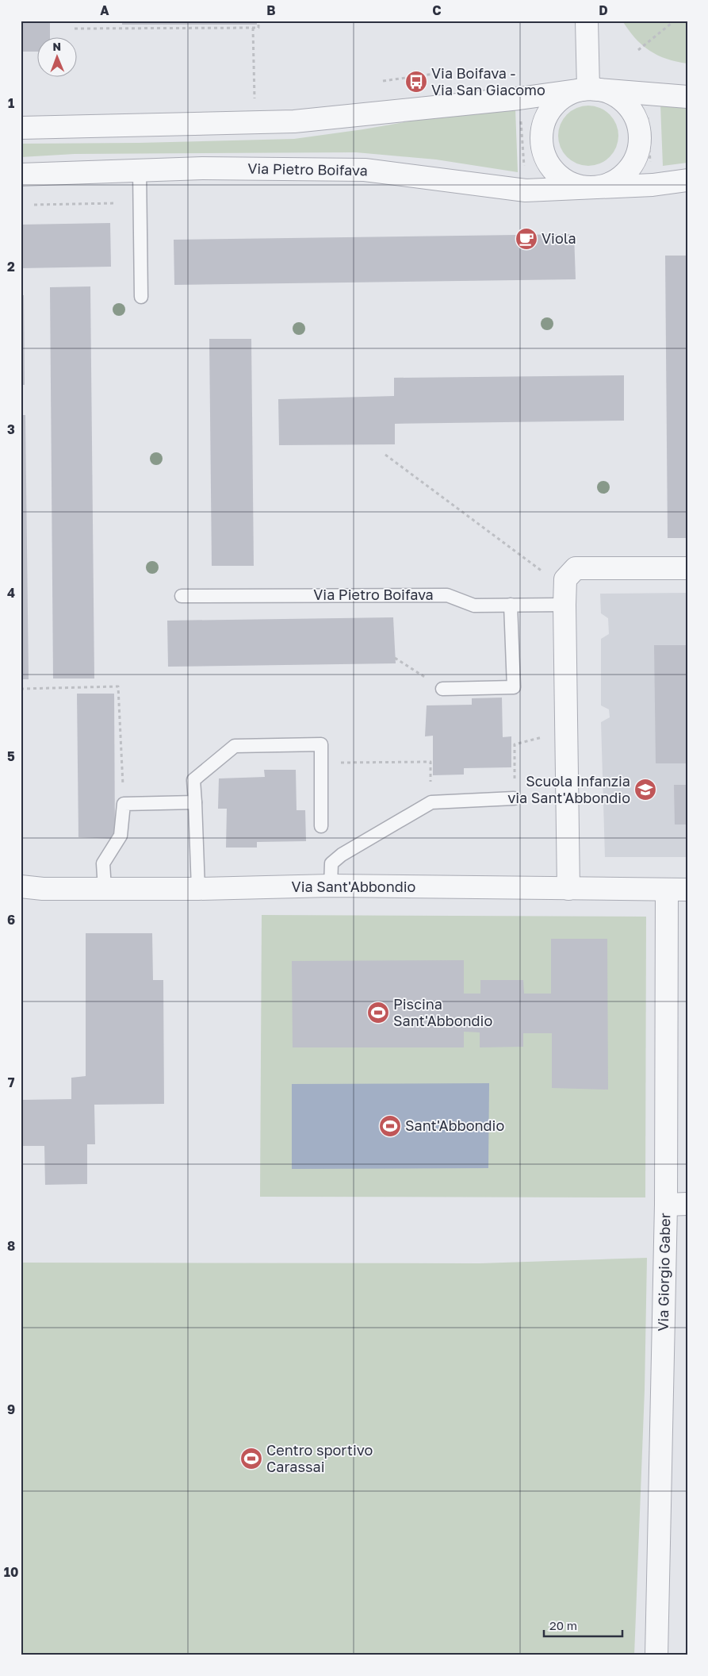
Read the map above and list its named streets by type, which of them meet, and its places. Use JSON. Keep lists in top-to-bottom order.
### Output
{
  "streets": {
    "street": ["Via Pietro Boifava", "Via Sant'Abbondio", "Via Giorgio Gaber"]
  },
  "crossings": [
    ["Via Sant'Abbondio", "Via Giorgio Gaber"]
  ],
  "places": {
    "bus stop": ["Via Boifava - Via San Giacomo"],
    "cafe": ["Viola"],
    "school or university": ["Scuola Infanzia via Sant'Abbondio"],
    "sports": ["Piscina Sant'Abbondio", "Sant'Abbondio", "Centro sportivo Carassai"]
  },
  "scale_bar": "20 m",
  "north": "top",
  "grid": {
    "columns": [
      "A",
      "B",
      "C",
      "D"
    ],
    "rows": [
      "1",
      "2",
      "3",
      "4",
      "5",
      "6",
      "7",
      "8",
      "9",
      "10"
    ]
  }
}
